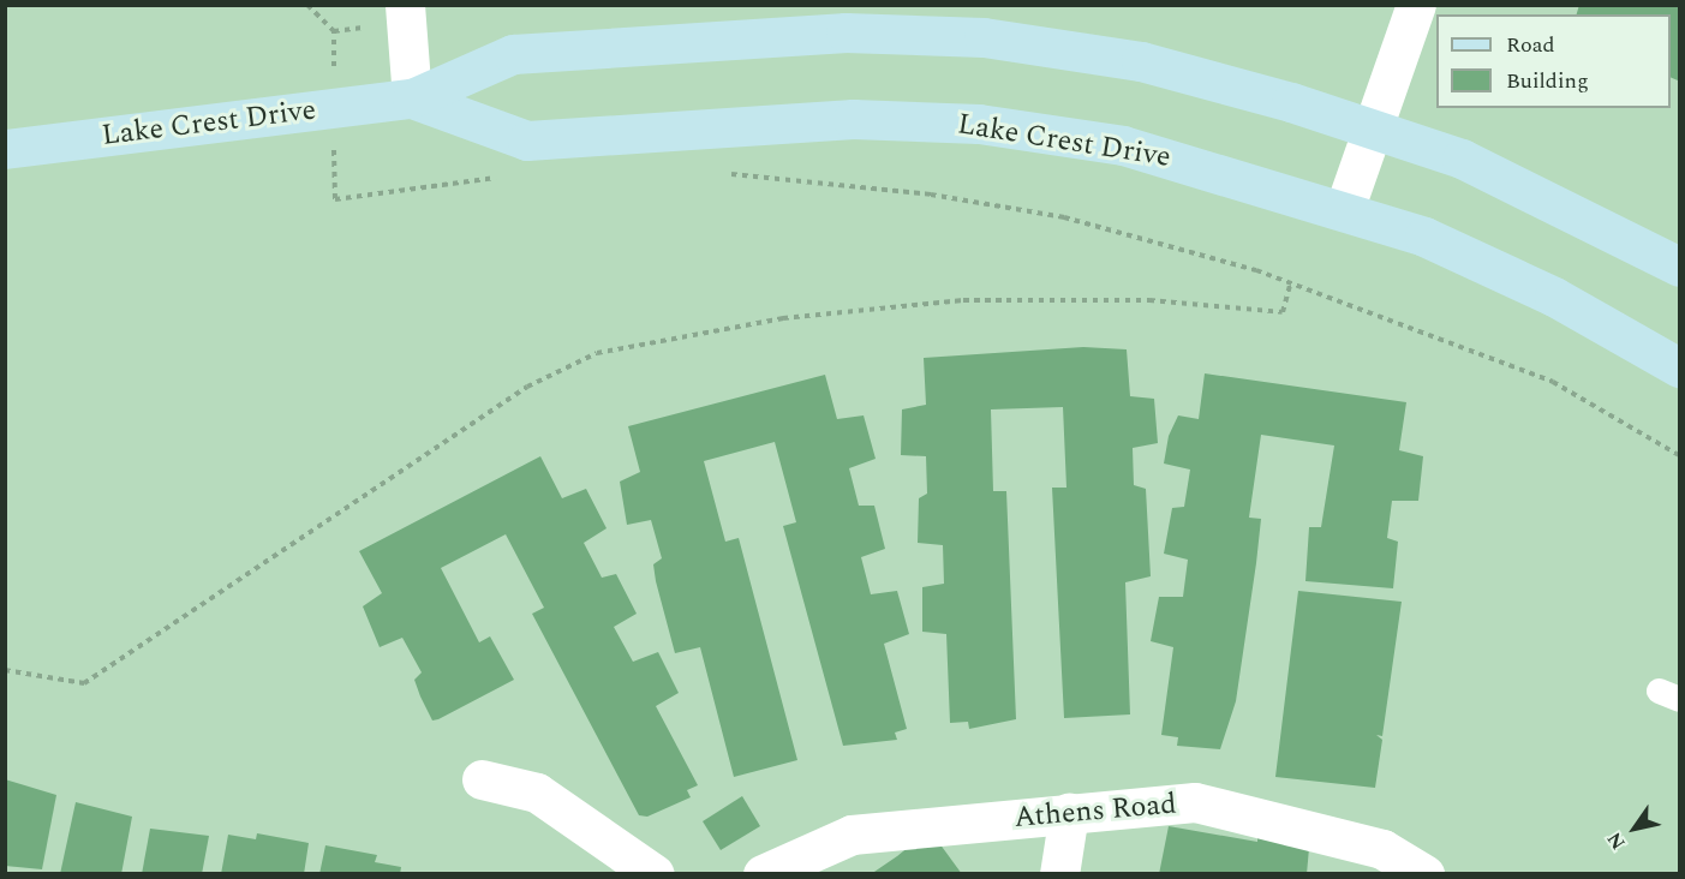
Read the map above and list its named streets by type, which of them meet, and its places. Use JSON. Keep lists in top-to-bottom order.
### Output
{
  "streets": {
    "main road": ["Lake Crest Drive"],
    "street": ["Athens Road"]
  },
  "legend": ["Road", "Building"],
  "north": "bottom left"
}
